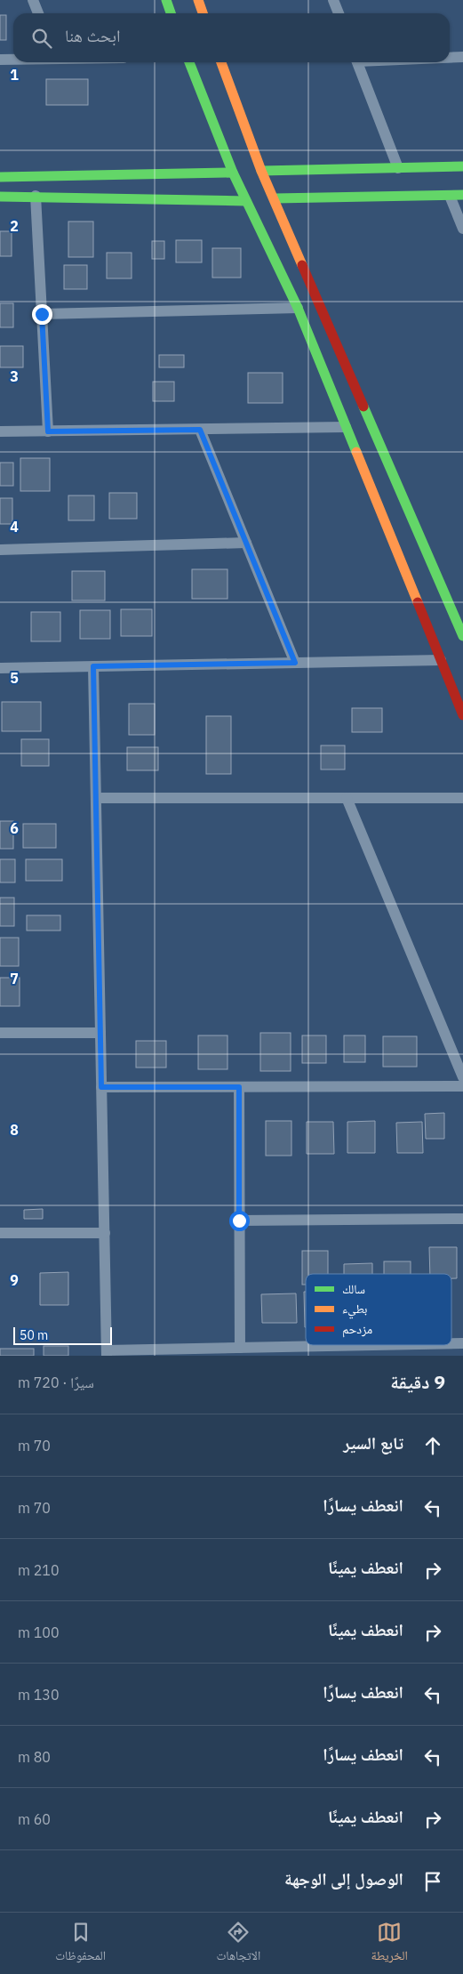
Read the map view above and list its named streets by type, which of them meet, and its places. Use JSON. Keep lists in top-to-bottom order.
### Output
{
  "legend": ["سالك", "بطيء", "مزدحم"],
  "scale_bar": "50 m",
  "page": {
    "search": "ابحث هنا",
    "scale": "50 m",
    "heading": ["9 دقيقة", "سيرًا · 720 m"],
    "list": [
      ["تابع السير", "70 m"],
      ["انعطف يسارًا", "70 m"],
      ["انعطف يمينًا", "210 m"],
      ["انعطف يمينًا", "100 m"],
      ["انعطف يسارًا", "130 m"],
      ["انعطف يسارًا", "80 m"],
      ["انعطف يمينًا", "60 m"],
      "الوصول إلى الوجهة"
    ],
    "nav": ["الخريطة", "الاتجاهات", "المحفوظات"]
  },
  "grid": {
    "rows": [
      "1",
      "2",
      "3",
      "4",
      "5",
      "6",
      "7",
      "8",
      "9"
    ]
  }
}
